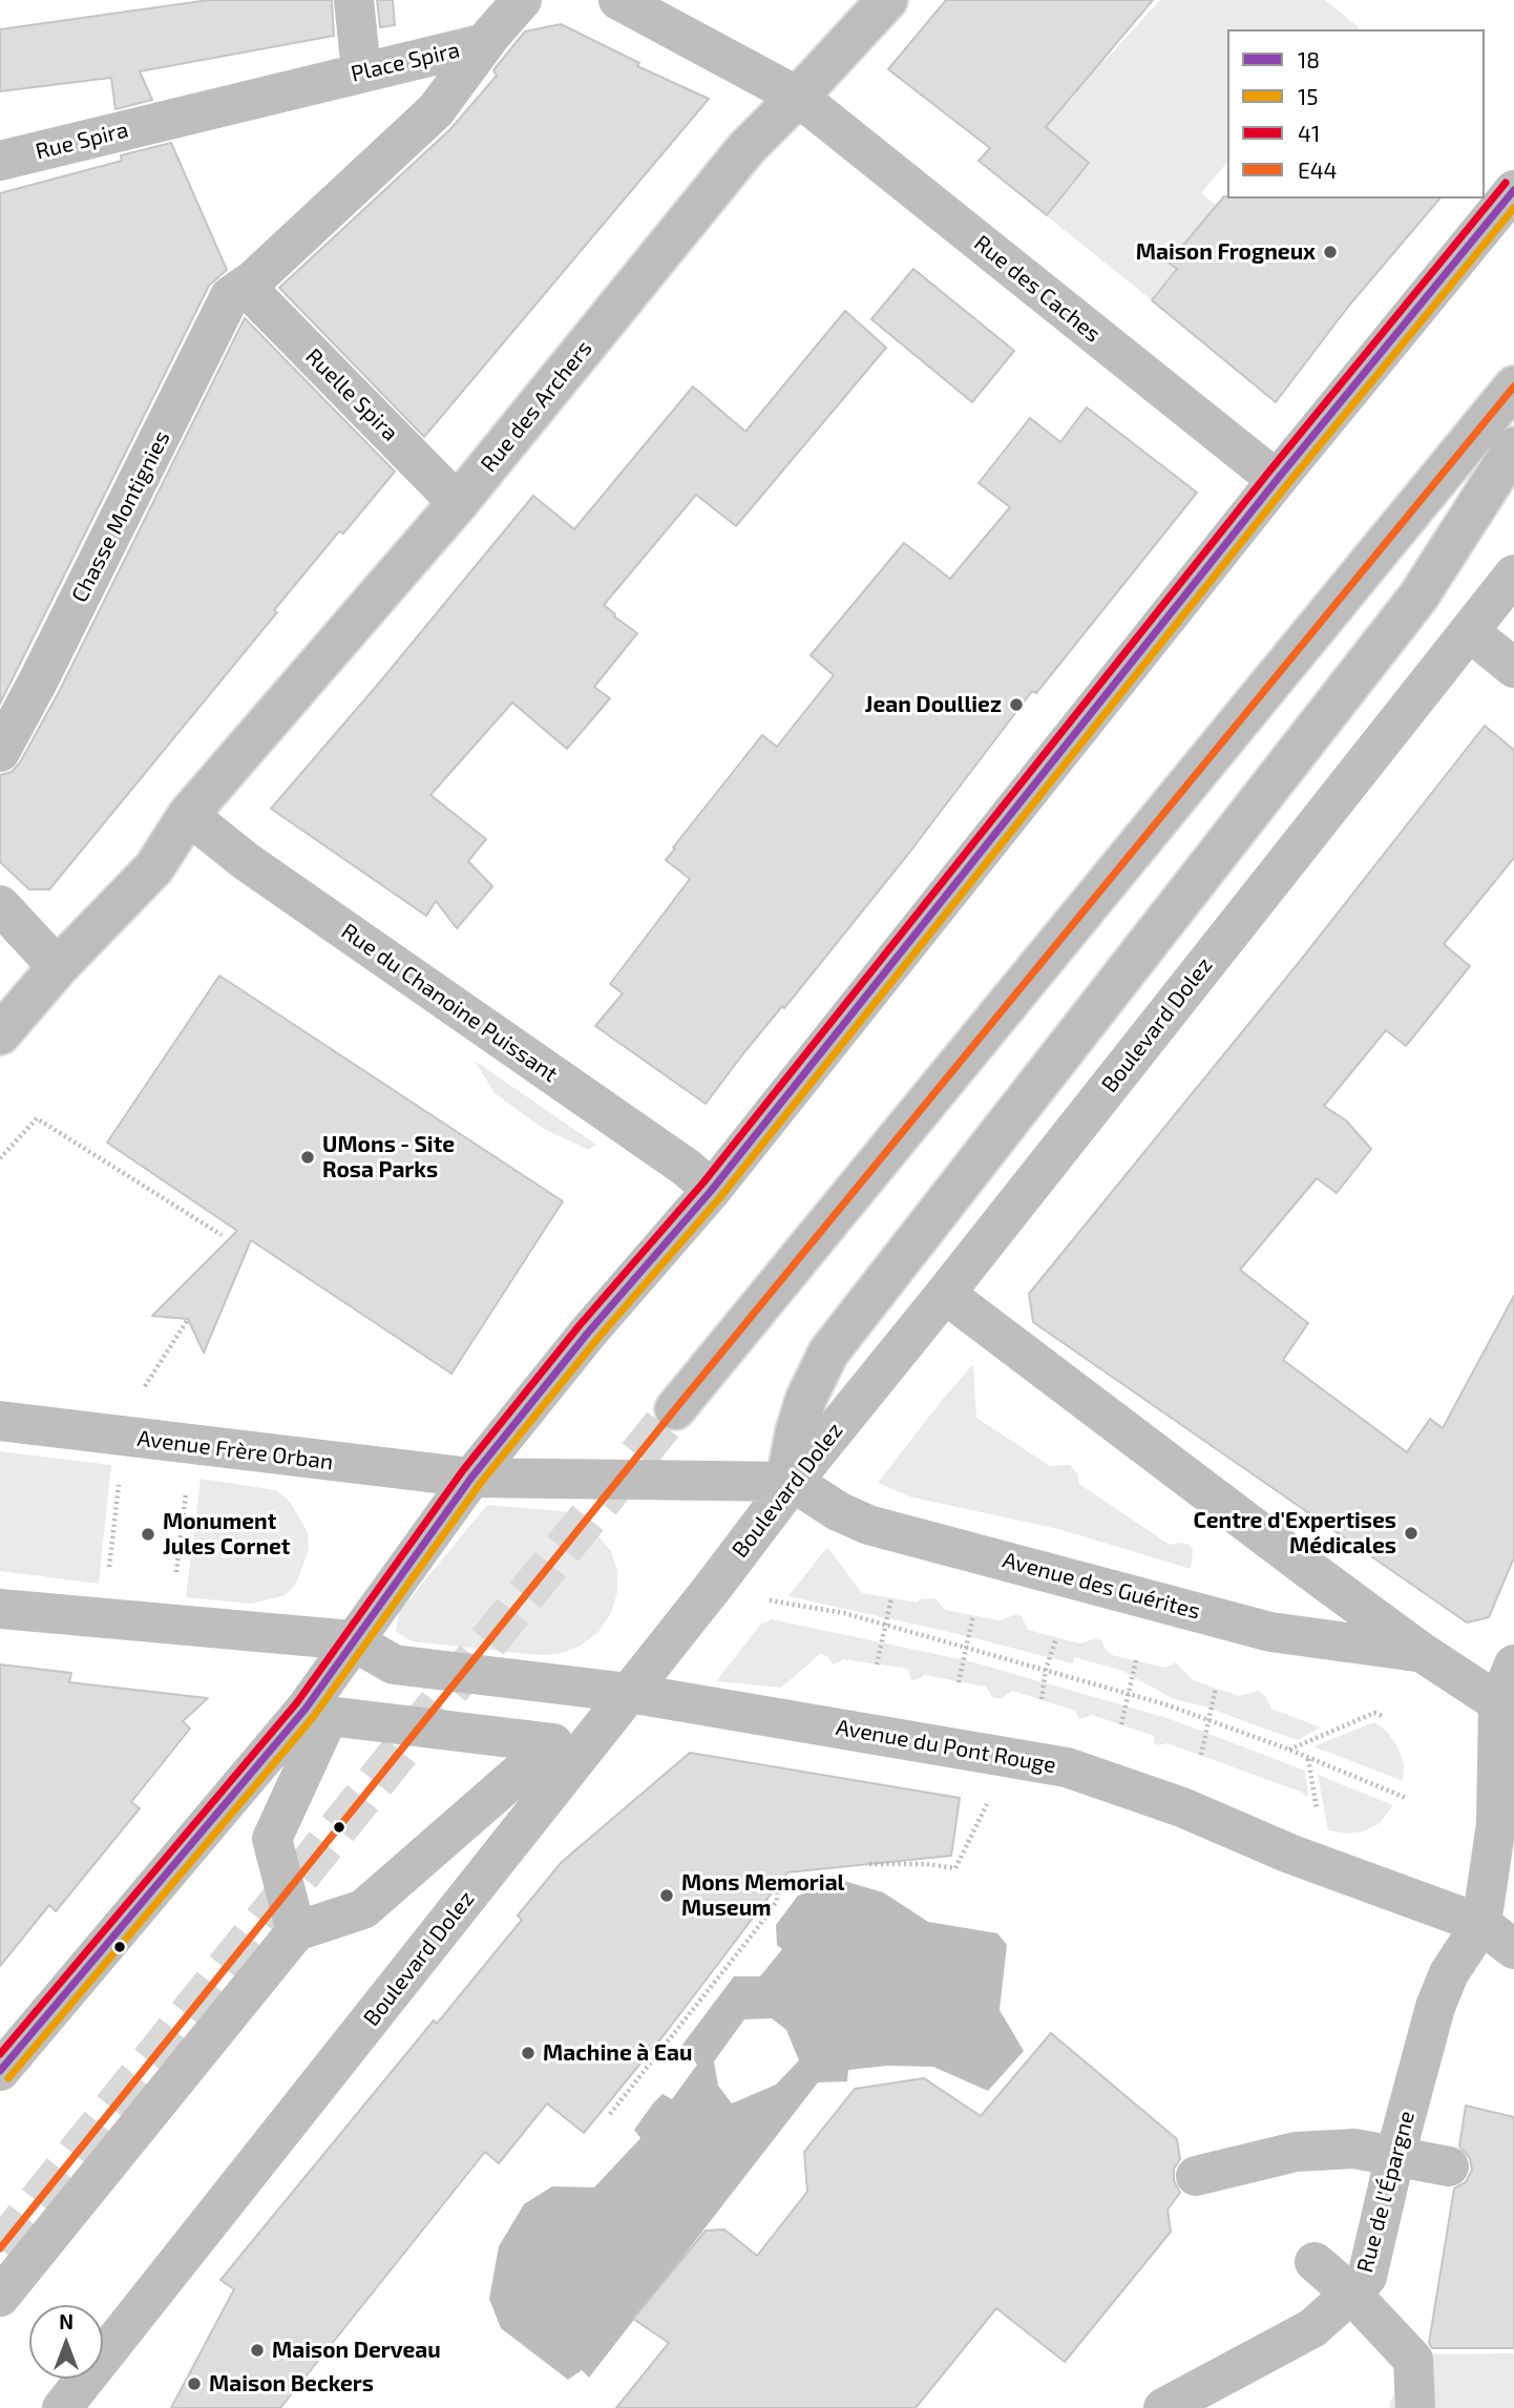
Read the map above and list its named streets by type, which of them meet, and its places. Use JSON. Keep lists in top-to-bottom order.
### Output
{
  "streets": {
    "main road": ["Rue des Archers"],
    "street": [
      "Place Spira",
      "Rue Spira",
      "Rue des Caches",
      "Ruelle Spira",
      "Chasse Montignies",
      "Rue du Chanoine Puissant",
      "Boulevard Dolez",
      "Avenue Frère Orban",
      "Avenue des Guérites",
      "Avenue du Pont Rouge",
      "Rue de l'Épargne"
    ]
  },
  "crossings": [
    ["Place Spira", "Rue Spira"],
    ["Place Spira", "Ruelle Spira"],
    ["Place Spira", "Chasse Montignies"],
    ["Rue des Caches", "Rue des Archers"],
    ["Ruelle Spira", "Rue des Archers"],
    ["Ruelle Spira", "Chasse Montignies"],
    ["Rue des Archers", "Rue du Chanoine Puissant"],
    ["Boulevard Dolez", "Avenue Frère Orban"],
    ["Boulevard Dolez", "Avenue des Guérites"],
    ["Boulevard Dolez", "Avenue du Pont Rouge"],
    ["Avenue Frère Orban", "Avenue des Guérites"],
    ["Avenue du Pont Rouge", "Rue de l'Épargne"]
  ],
  "places": [
    "Maison Frogneux",
    "Jean Doulliez",
    "UMons - Site Rosa Parks",
    "Centre d'Expertises Médicales",
    "Monument Jules Cornet",
    "Mons Memorial Museum",
    "Machine à Eau",
    "Maison Derveau",
    "Maison Beckers"
  ],
  "lines": [
    "transit line 41",
    "transit line 18",
    "transit line 15",
    "transit line E44"
  ],
  "legend": [
    "18",
    "15",
    "41",
    "E44"
  ],
  "north": "top"
}
